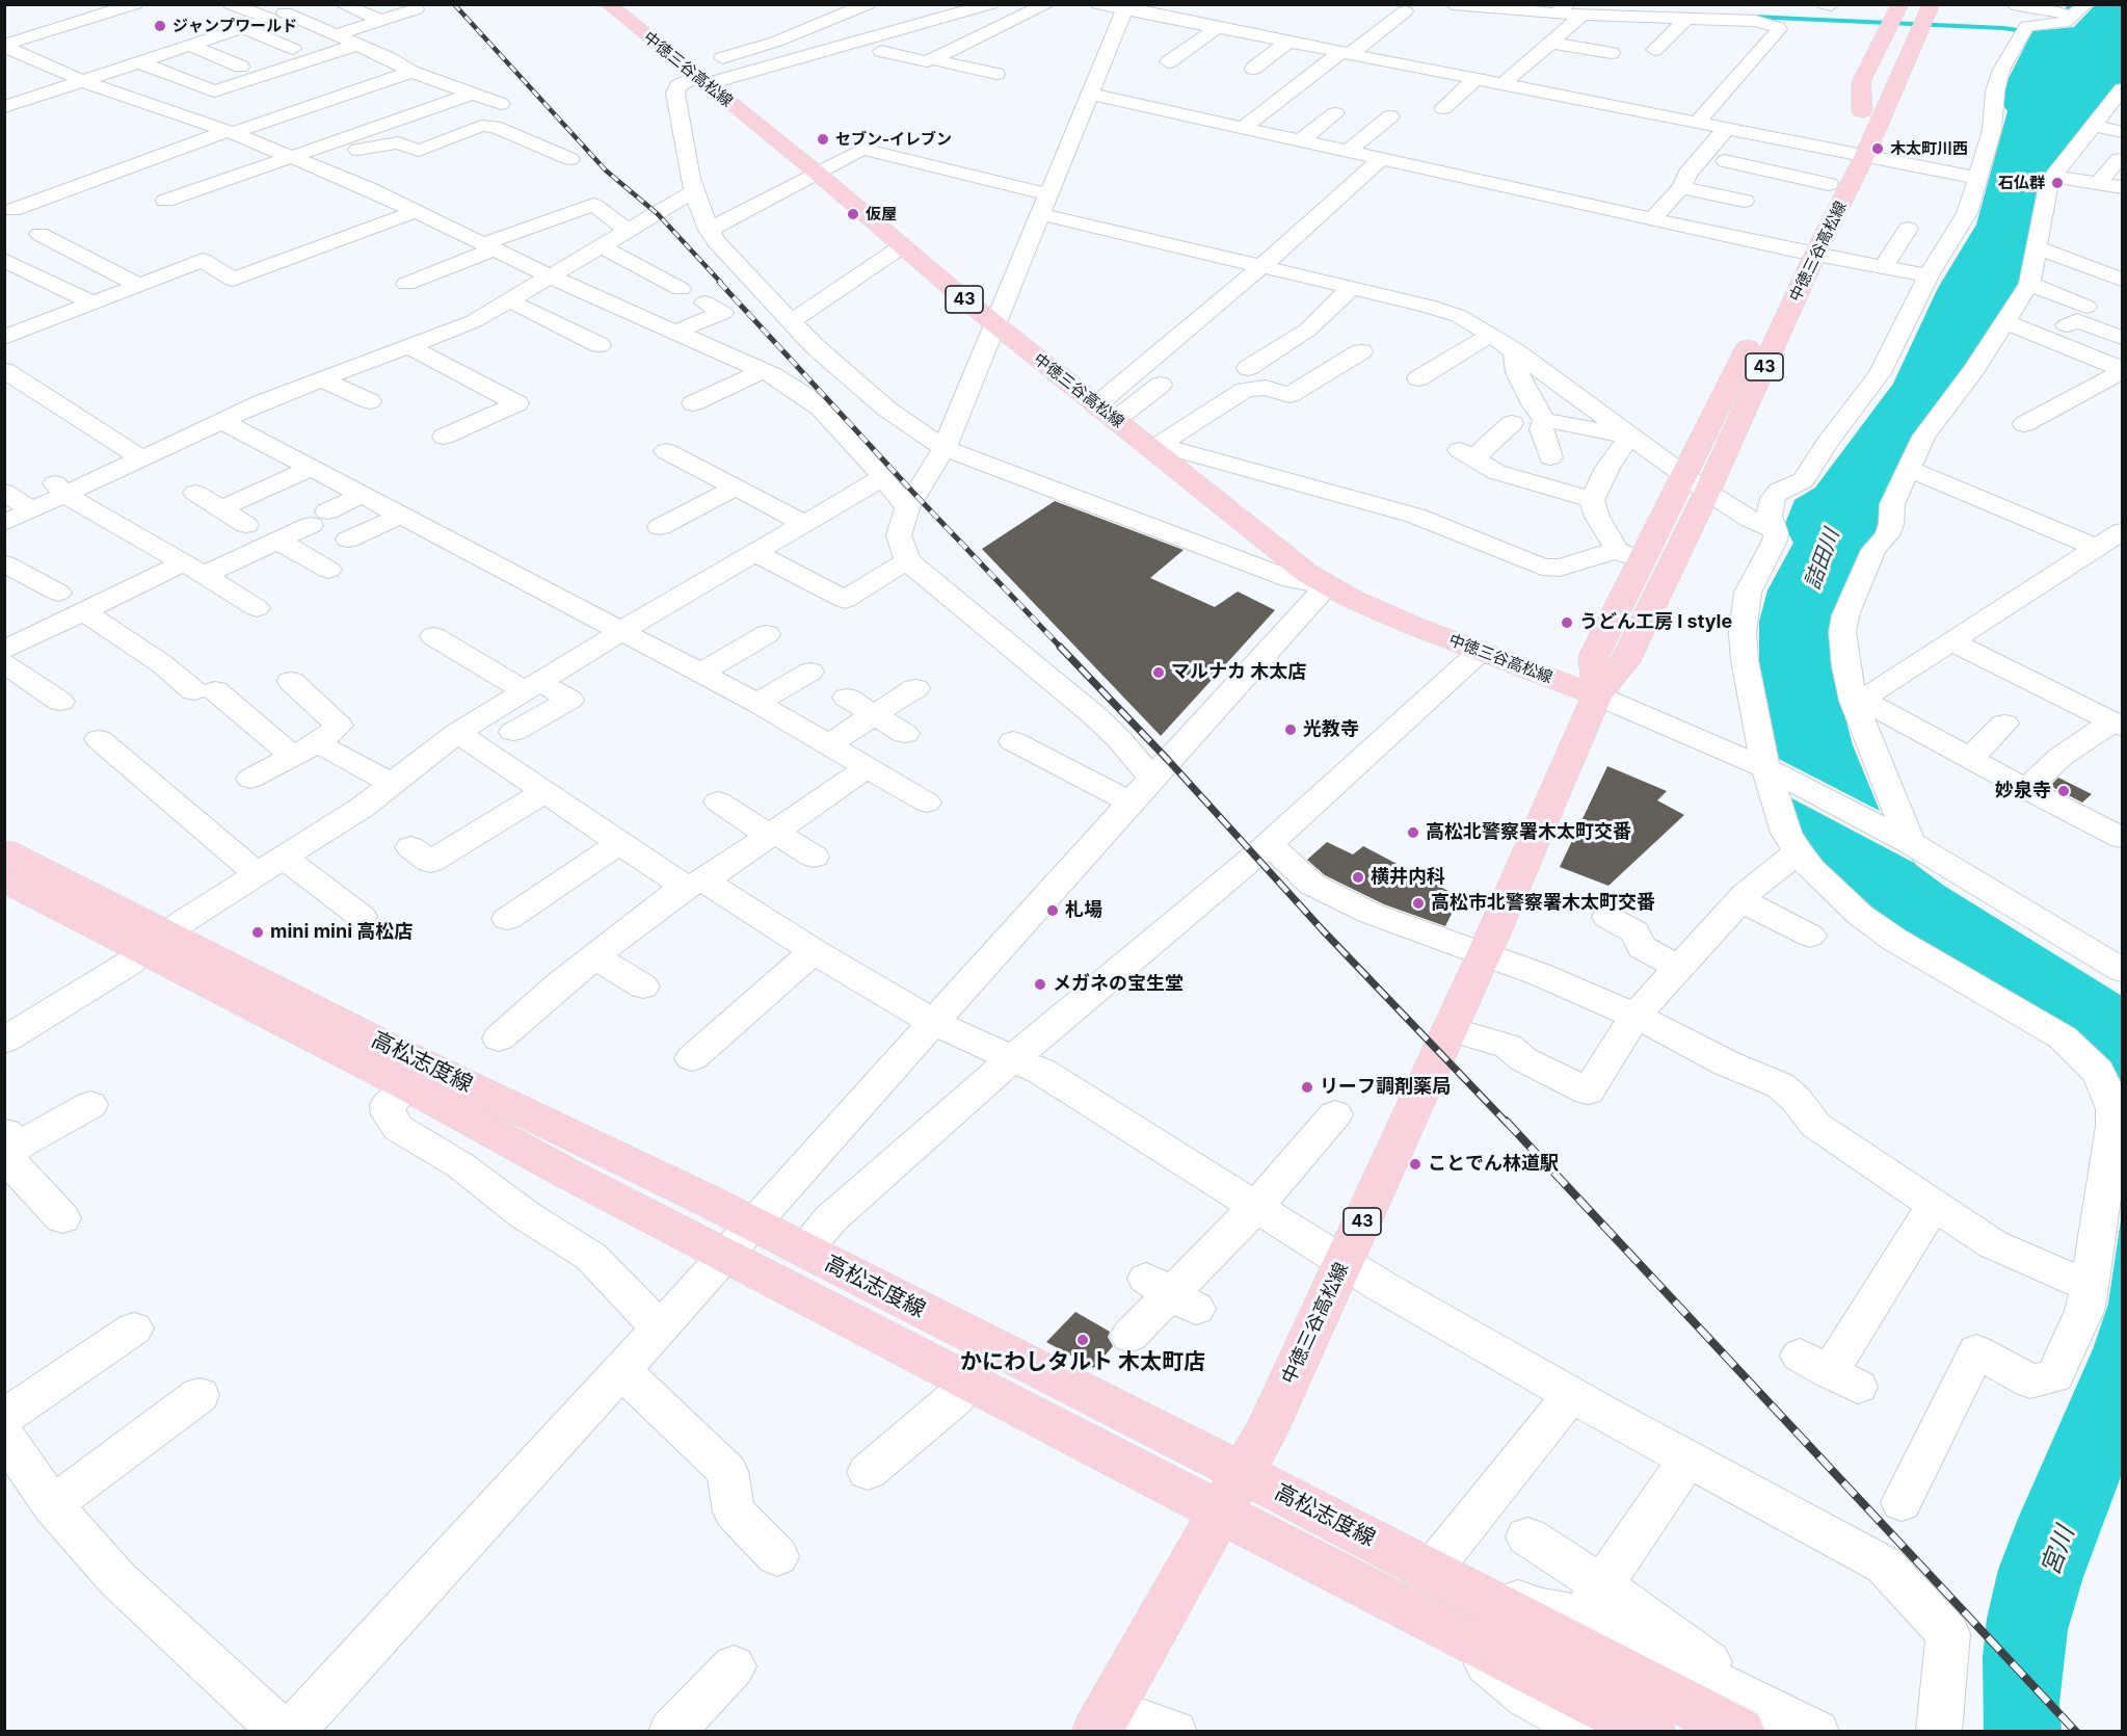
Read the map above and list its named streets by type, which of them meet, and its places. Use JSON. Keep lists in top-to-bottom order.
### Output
{
  "streets": {
    "main road": ["中徳三谷高松線", "43", "高松志度線"]
  },
  "crossings": [
    ["中徳三谷高松線", "高松志度線"]
  ],
  "water": ["詰田川", "宮川"],
  "places": [
    "ジャンプワールド",
    "セブン-イレブン",
    "木太町川西",
    "石仏群",
    "仮屋",
    "うどん工房 I style",
    "マルナカ 木太店",
    "光教寺",
    "妙泉寺",
    "高松北警察署木太町交番",
    "横井内科",
    "高松市北警察署木太町交番",
    "札場",
    "mini mini 高松店",
    "メガネの宝生堂",
    "リーフ調剤薬局",
    "ことでん林道駅",
    "かにわしタルト 木太町店"
  ]
}
